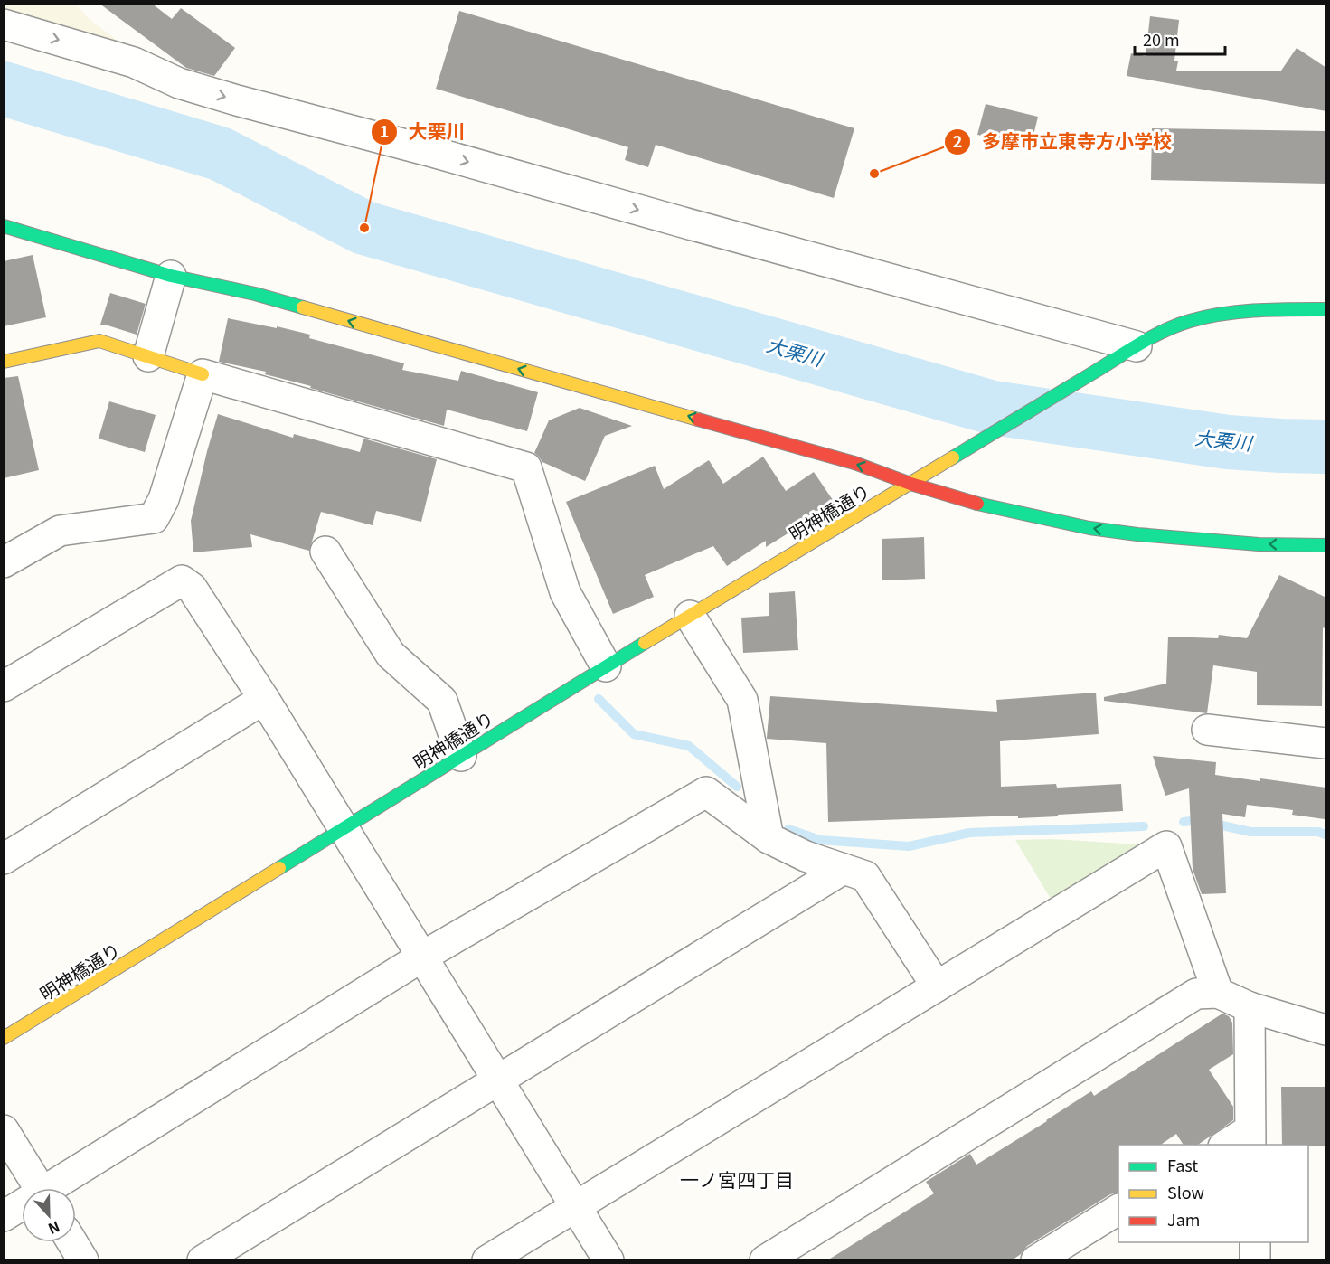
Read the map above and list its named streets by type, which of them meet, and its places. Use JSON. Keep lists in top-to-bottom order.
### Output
{
  "streets": {
    "street": ["明神橋通り"]
  },
  "districts": ["一ノ宮四丁目"],
  "water": ["大栗川"],
  "places": ["多摩市立東寺方小学校", "大栗川"],
  "legend": ["Fast", "Slow", "Jam"],
  "scale_bar": "20 m",
  "north": "bottom"
}
